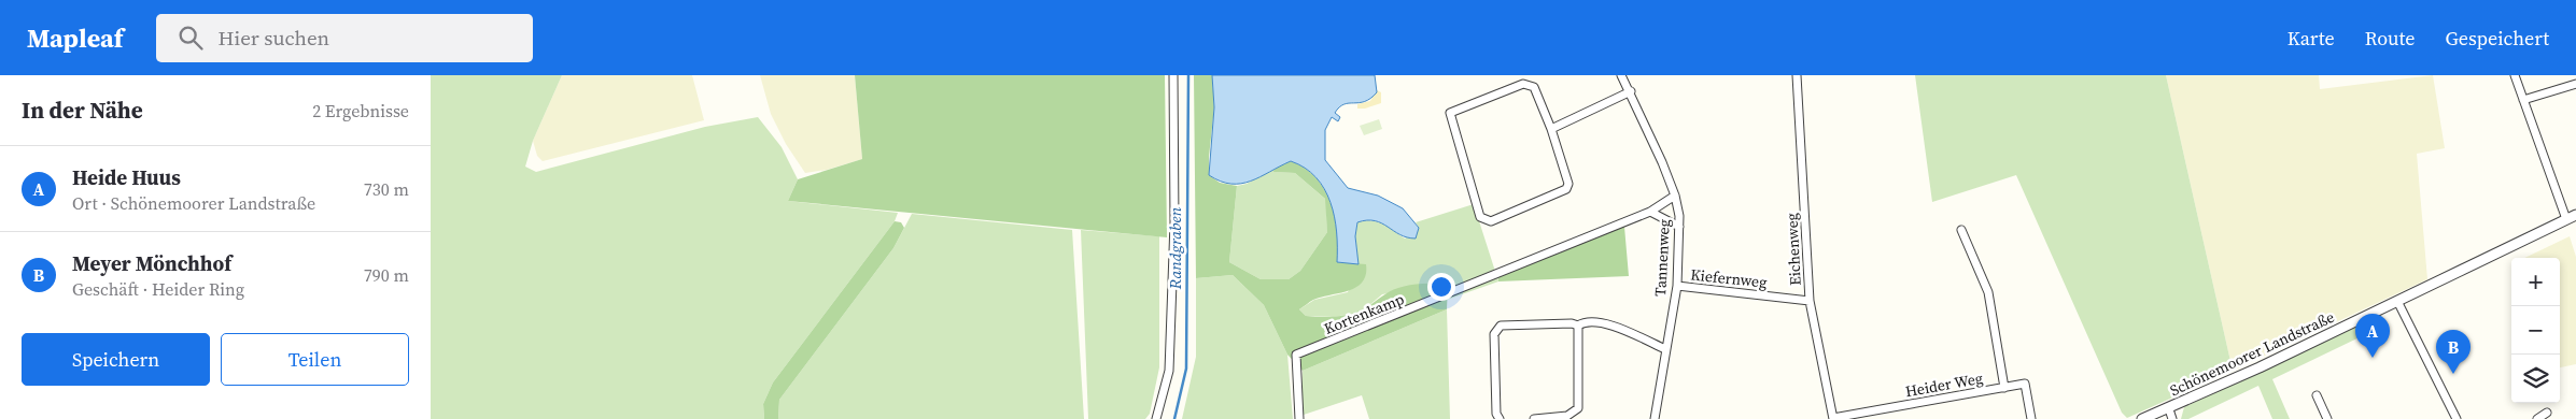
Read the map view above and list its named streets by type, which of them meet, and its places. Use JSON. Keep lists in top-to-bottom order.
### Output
{
  "streets": {
    "street": [
      "Eichenweg",
      "Tannenweg",
      "Kiefernweg",
      "Kortenkamp",
      "Schönemoorer Landstraße",
      "Heider Weg"
    ]
  },
  "crossings": [
    ["Eichenweg", "Kiefernweg"],
    ["Eichenweg", "Heider Weg"],
    ["Tannenweg", "Kiefernweg"],
    ["Tannenweg", "Kortenkamp"]
  ],
  "water": ["Randgraben"],
  "page": {
    "header": "Mapleaf",
    "search": "Hier suchen",
    "nav": ["Karte", "Route", "Gespeichert"],
    "heading": ["In der Nähe", "2 Ergebnisse"],
    "list": [
      {
        "mark": "A",
        "name": "Heide Huus",
        "note": "Ort · Schönemoorer Landstraße",
        "value": "730 m"
      },
      {
        "mark": "B",
        "name": "Meyer Mönchhof",
        "note": "Geschäft · Heider Ring",
        "value": "790 m"
      }
    ],
    "map_buttons": ["+", "−"],
    "pins": ["A", "B"],
    "buttons": ["Speichern", "Teilen"]
  }
}
